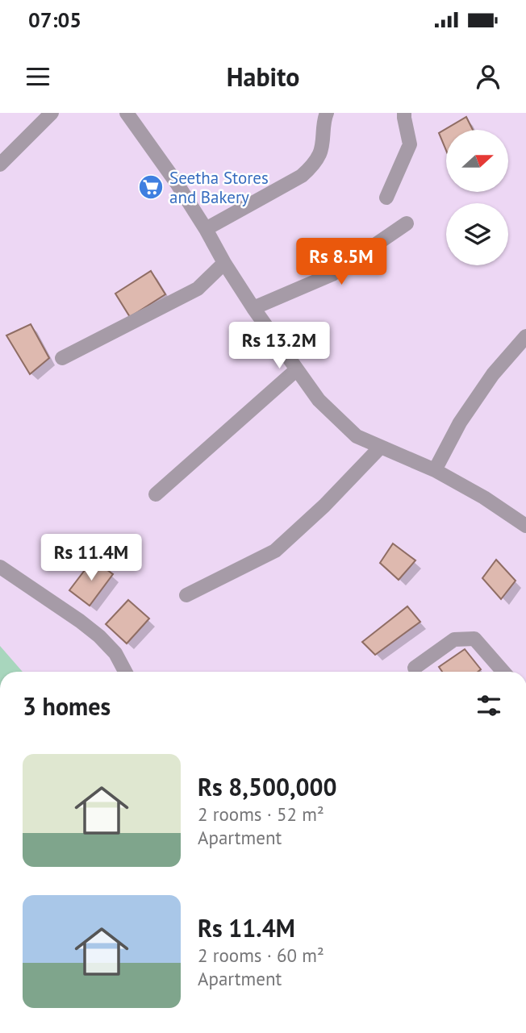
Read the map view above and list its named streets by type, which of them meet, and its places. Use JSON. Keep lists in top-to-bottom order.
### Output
{
  "places": {
    "supermarket": ["Seetha Stores and Bakery"]
  },
  "north": "right",
  "page": {
    "status": "07:05",
    "header": "Habito",
    "price": ["Rs 8.5M", "Rs 13.2M", "Rs 11.4M"],
    "heading": "3 homes",
    "list": [
      {
        "name": "Rs 8,500,000",
        "note": "2 rooms · 52 m² · Apartment"
      },
      {
        "name": "Rs 11.4M",
        "note": "2 rooms · 60 m² · Apartment"
      }
    ]
  }
}
